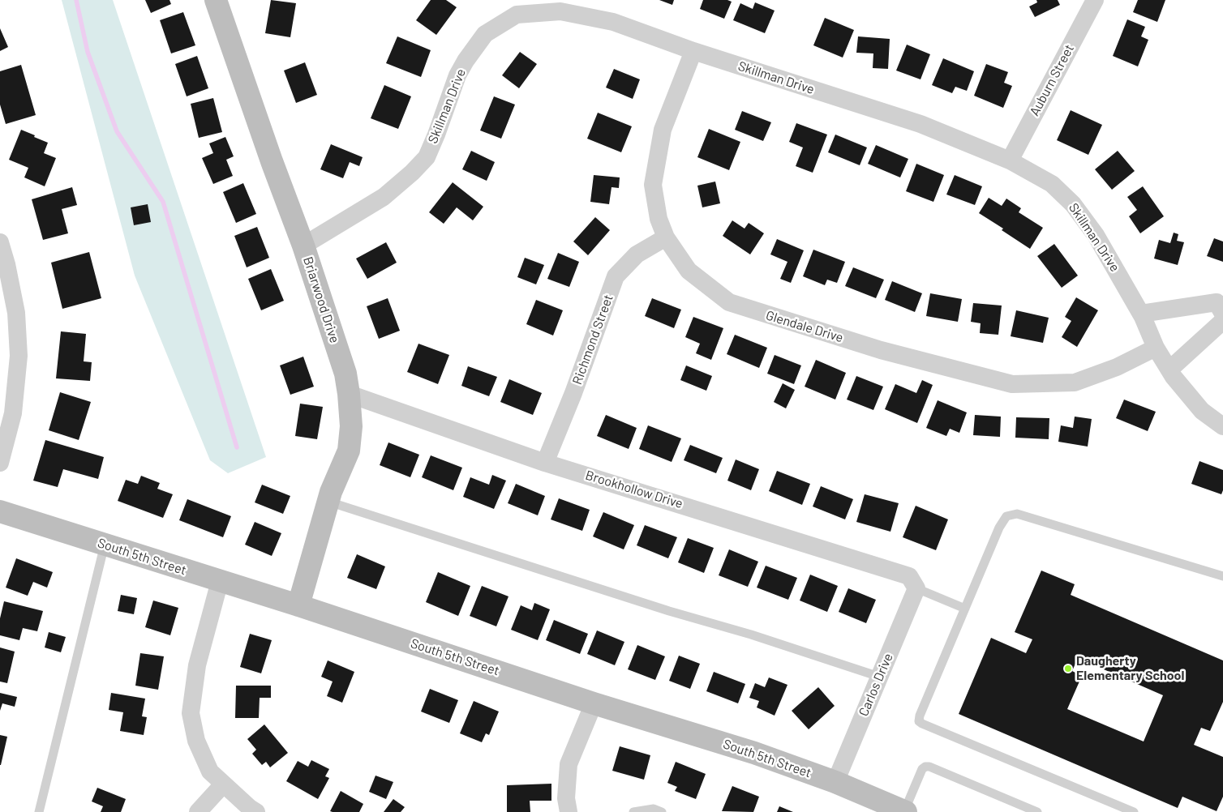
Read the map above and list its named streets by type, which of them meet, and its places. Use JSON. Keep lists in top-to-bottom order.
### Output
{
  "streets": {
    "street": [
      "Skillman Drive",
      "Auburn Street",
      "Briarwood Drive",
      "Glendale Drive",
      "Richmond Street",
      "Brookhollow Drive",
      "South 5th Street",
      "Carlos Drive"
    ]
  },
  "crossings": [
    ["Skillman Drive", "Auburn Street"],
    ["Skillman Drive", "Briarwood Drive"],
    ["Skillman Drive", "Glendale Drive"],
    ["Briarwood Drive", "Brookhollow Drive"],
    ["Briarwood Drive", "South 5th Street"],
    ["Glendale Drive", "Richmond Street"],
    ["Richmond Street", "Brookhollow Drive"],
    ["Brookhollow Drive", "Carlos Drive"],
    ["South 5th Street", "Carlos Drive"]
  ],
  "places": ["Daugherty Elementary School"]
}
